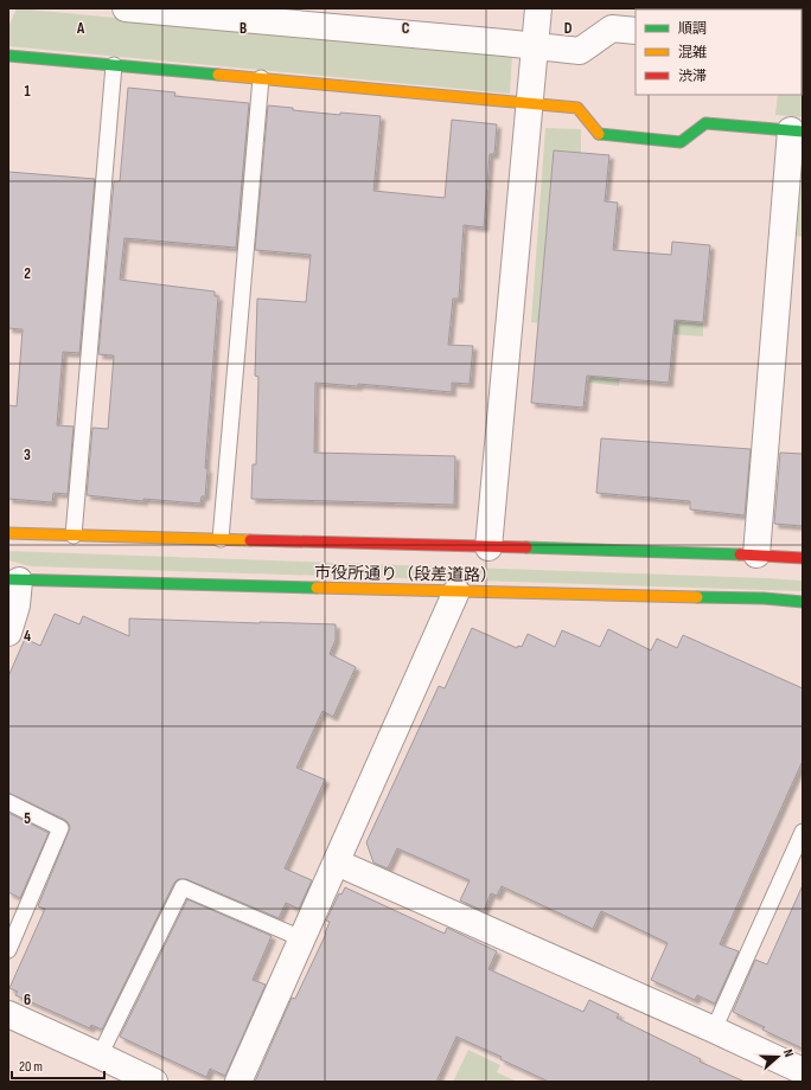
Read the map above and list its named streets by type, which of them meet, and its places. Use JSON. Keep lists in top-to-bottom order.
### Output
{
  "streets": {
    "street": ["市役所通り（段差道路）"]
  },
  "legend": ["順調", "混雑", "渋滞"],
  "scale_bar": "20 m",
  "north": "right",
  "grid": {
    "columns": [
      "A",
      "B",
      "C",
      "D"
    ],
    "rows": [
      "1",
      "2",
      "3",
      "4",
      "5",
      "6"
    ]
  }
}
